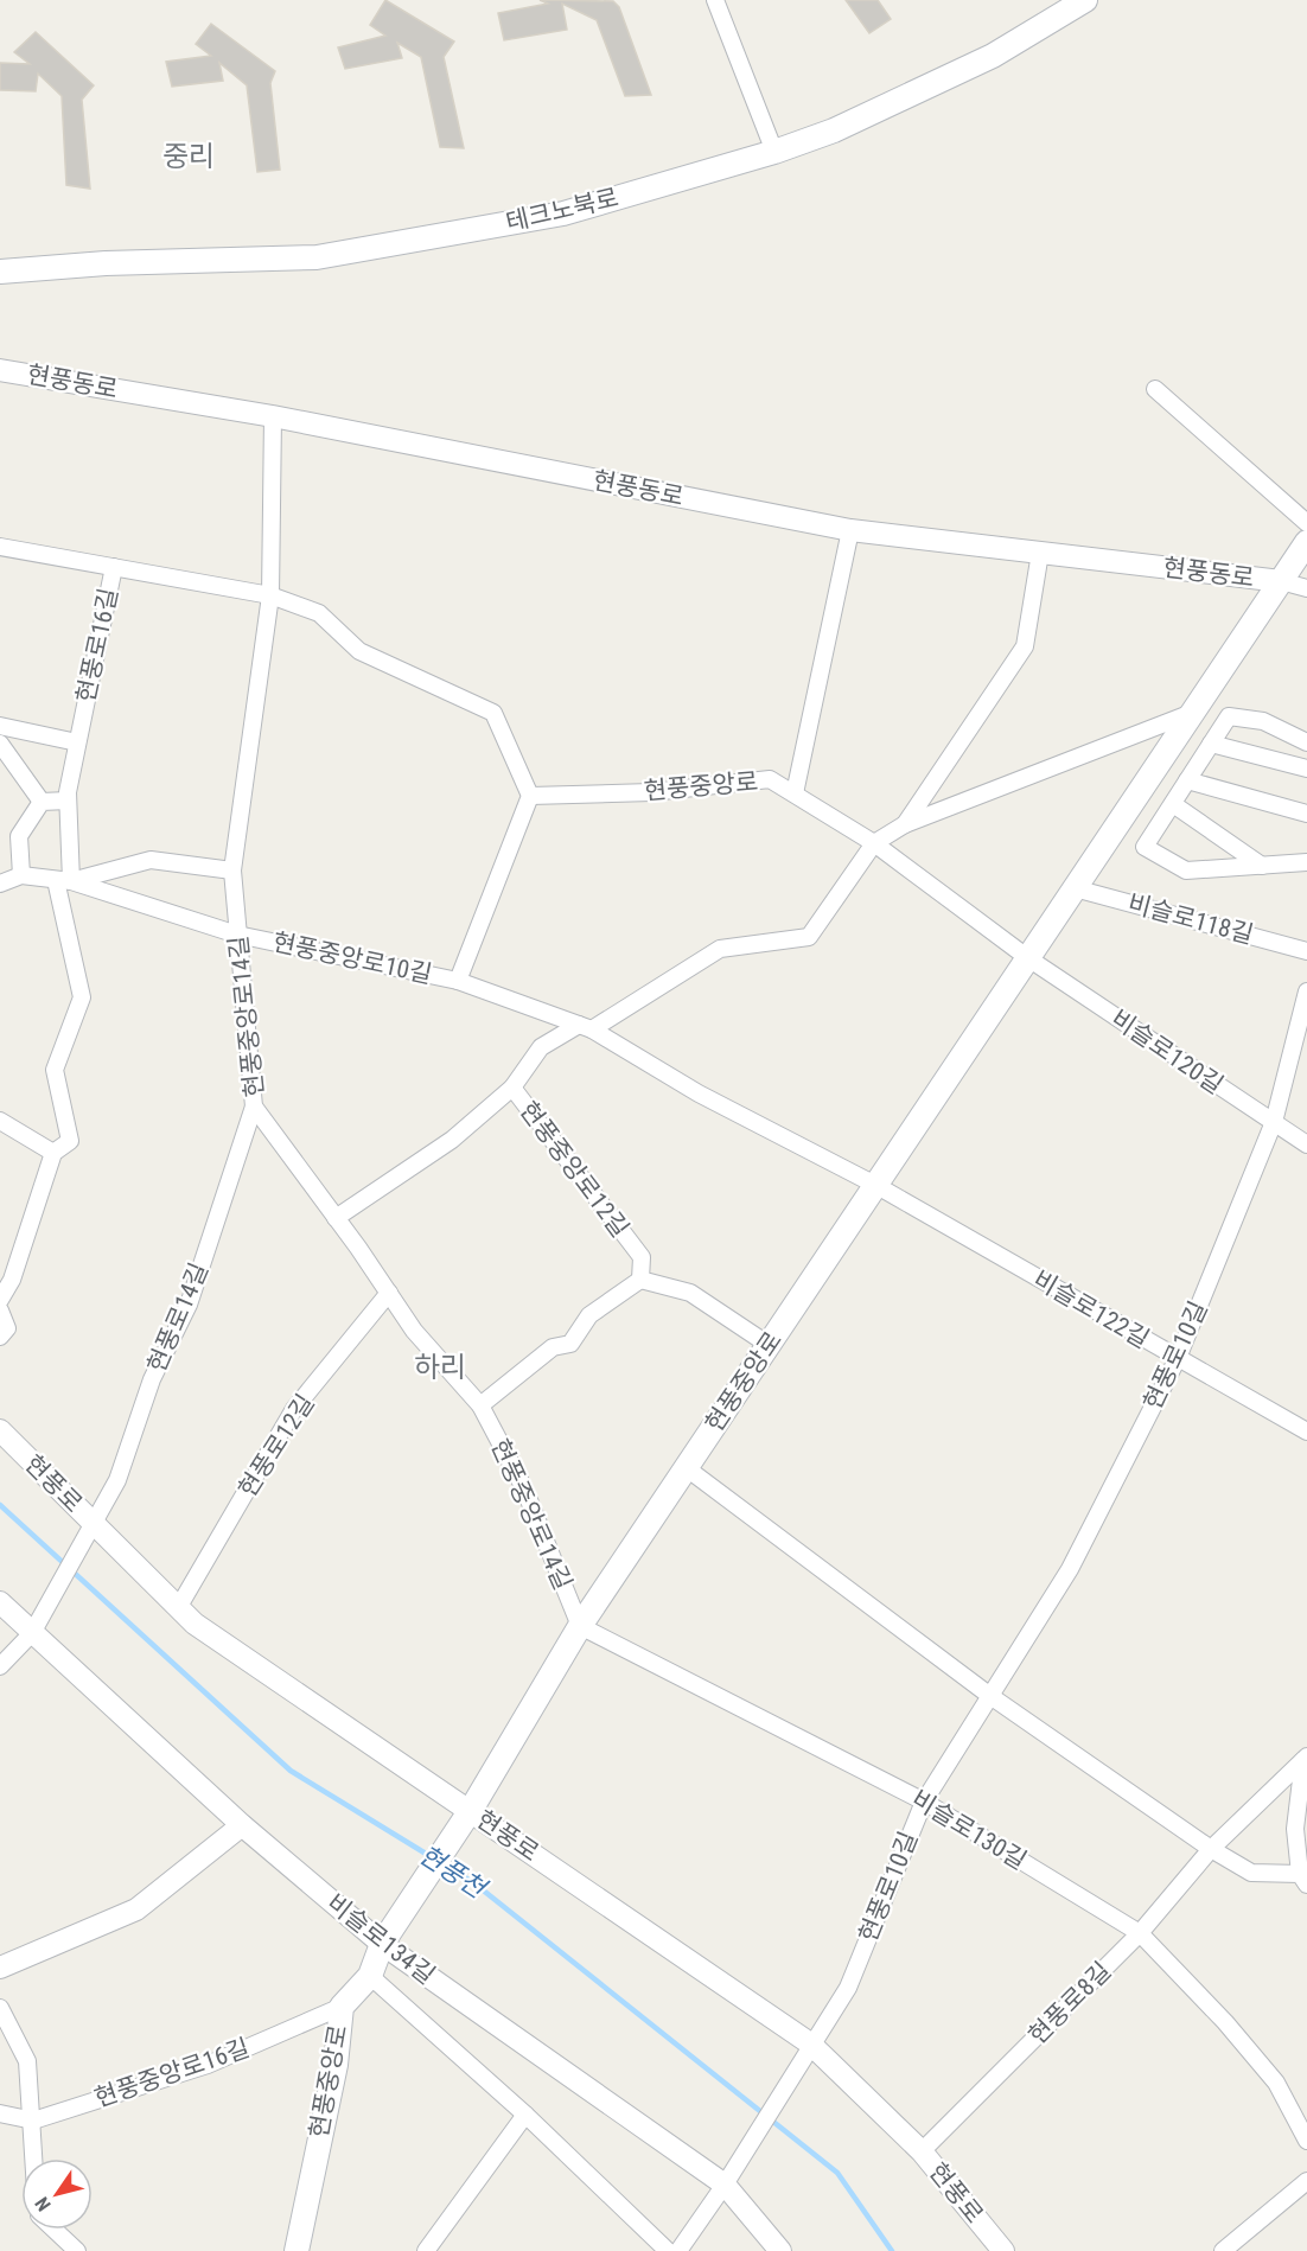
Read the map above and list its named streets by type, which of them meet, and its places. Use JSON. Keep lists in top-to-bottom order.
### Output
{
  "streets": {
    "main road": ["테크노북로", "현풍중앙로"],
    "street": [
      "현풍동로",
      "현풍로16길",
      "비슬로118길",
      "현풍중앙로10길",
      "현풍중앙로14길",
      "비슬로120길",
      "현풍중앙로12길",
      "비슬로122길",
      "현풍로14길",
      "현풍로10길",
      "현풍로12길",
      "현풍로",
      "비슬로130길",
      "비슬로134길",
      "현풍로8길",
      "현풍중앙로16길"
    ]
  },
  "crossings": [
    ["현풍동로", "현풍중앙로"],
    ["현풍동로", "현풍중앙로14길"],
    ["현풍로16길", "현풍중앙로10길"],
    ["현풍로16길", "현풍중앙로14길"],
    ["현풍중앙로", "비슬로118길"],
    ["현풍중앙로", "현풍중앙로10길"],
    ["현풍중앙로", "현풍중앙로14길"],
    ["현풍중앙로", "비슬로120길"],
    ["현풍중앙로", "비슬로122길"],
    ["현풍중앙로", "현풍로"],
    ["현풍중앙로", "비슬로130길"],
    ["현풍중앙로", "비슬로134길"],
    ["현풍중앙로", "현풍중앙로16길"],
    ["현풍중앙로10길", "현풍중앙로14길"],
    ["현풍중앙로10길", "비슬로122길"],
    ["현풍중앙로14길", "현풍중앙로12길"],
    ["현풍중앙로14길", "현풍로14길"],
    ["현풍중앙로14길", "현풍로12길"],
    ["현풍중앙로14길", "비슬로130길"],
    ["비슬로120길", "현풍로10길"],
    ["비슬로122길", "현풍로10길"],
    ["현풍로14길", "현풍로"],
    ["현풍로14길", "비슬로134길"],
    ["현풍로10길", "현풍로"],
    ["현풍로10길", "비슬로130길"],
    ["현풍로10길", "비슬로134길"],
    ["현풍로12길", "현풍로"],
    ["현풍로", "현풍로8길"],
    ["비슬로130길", "현풍로8길"]
  ],
  "districts": ["중리", "하리"],
  "water": ["현풍천"],
  "north": "bottom left"
}
